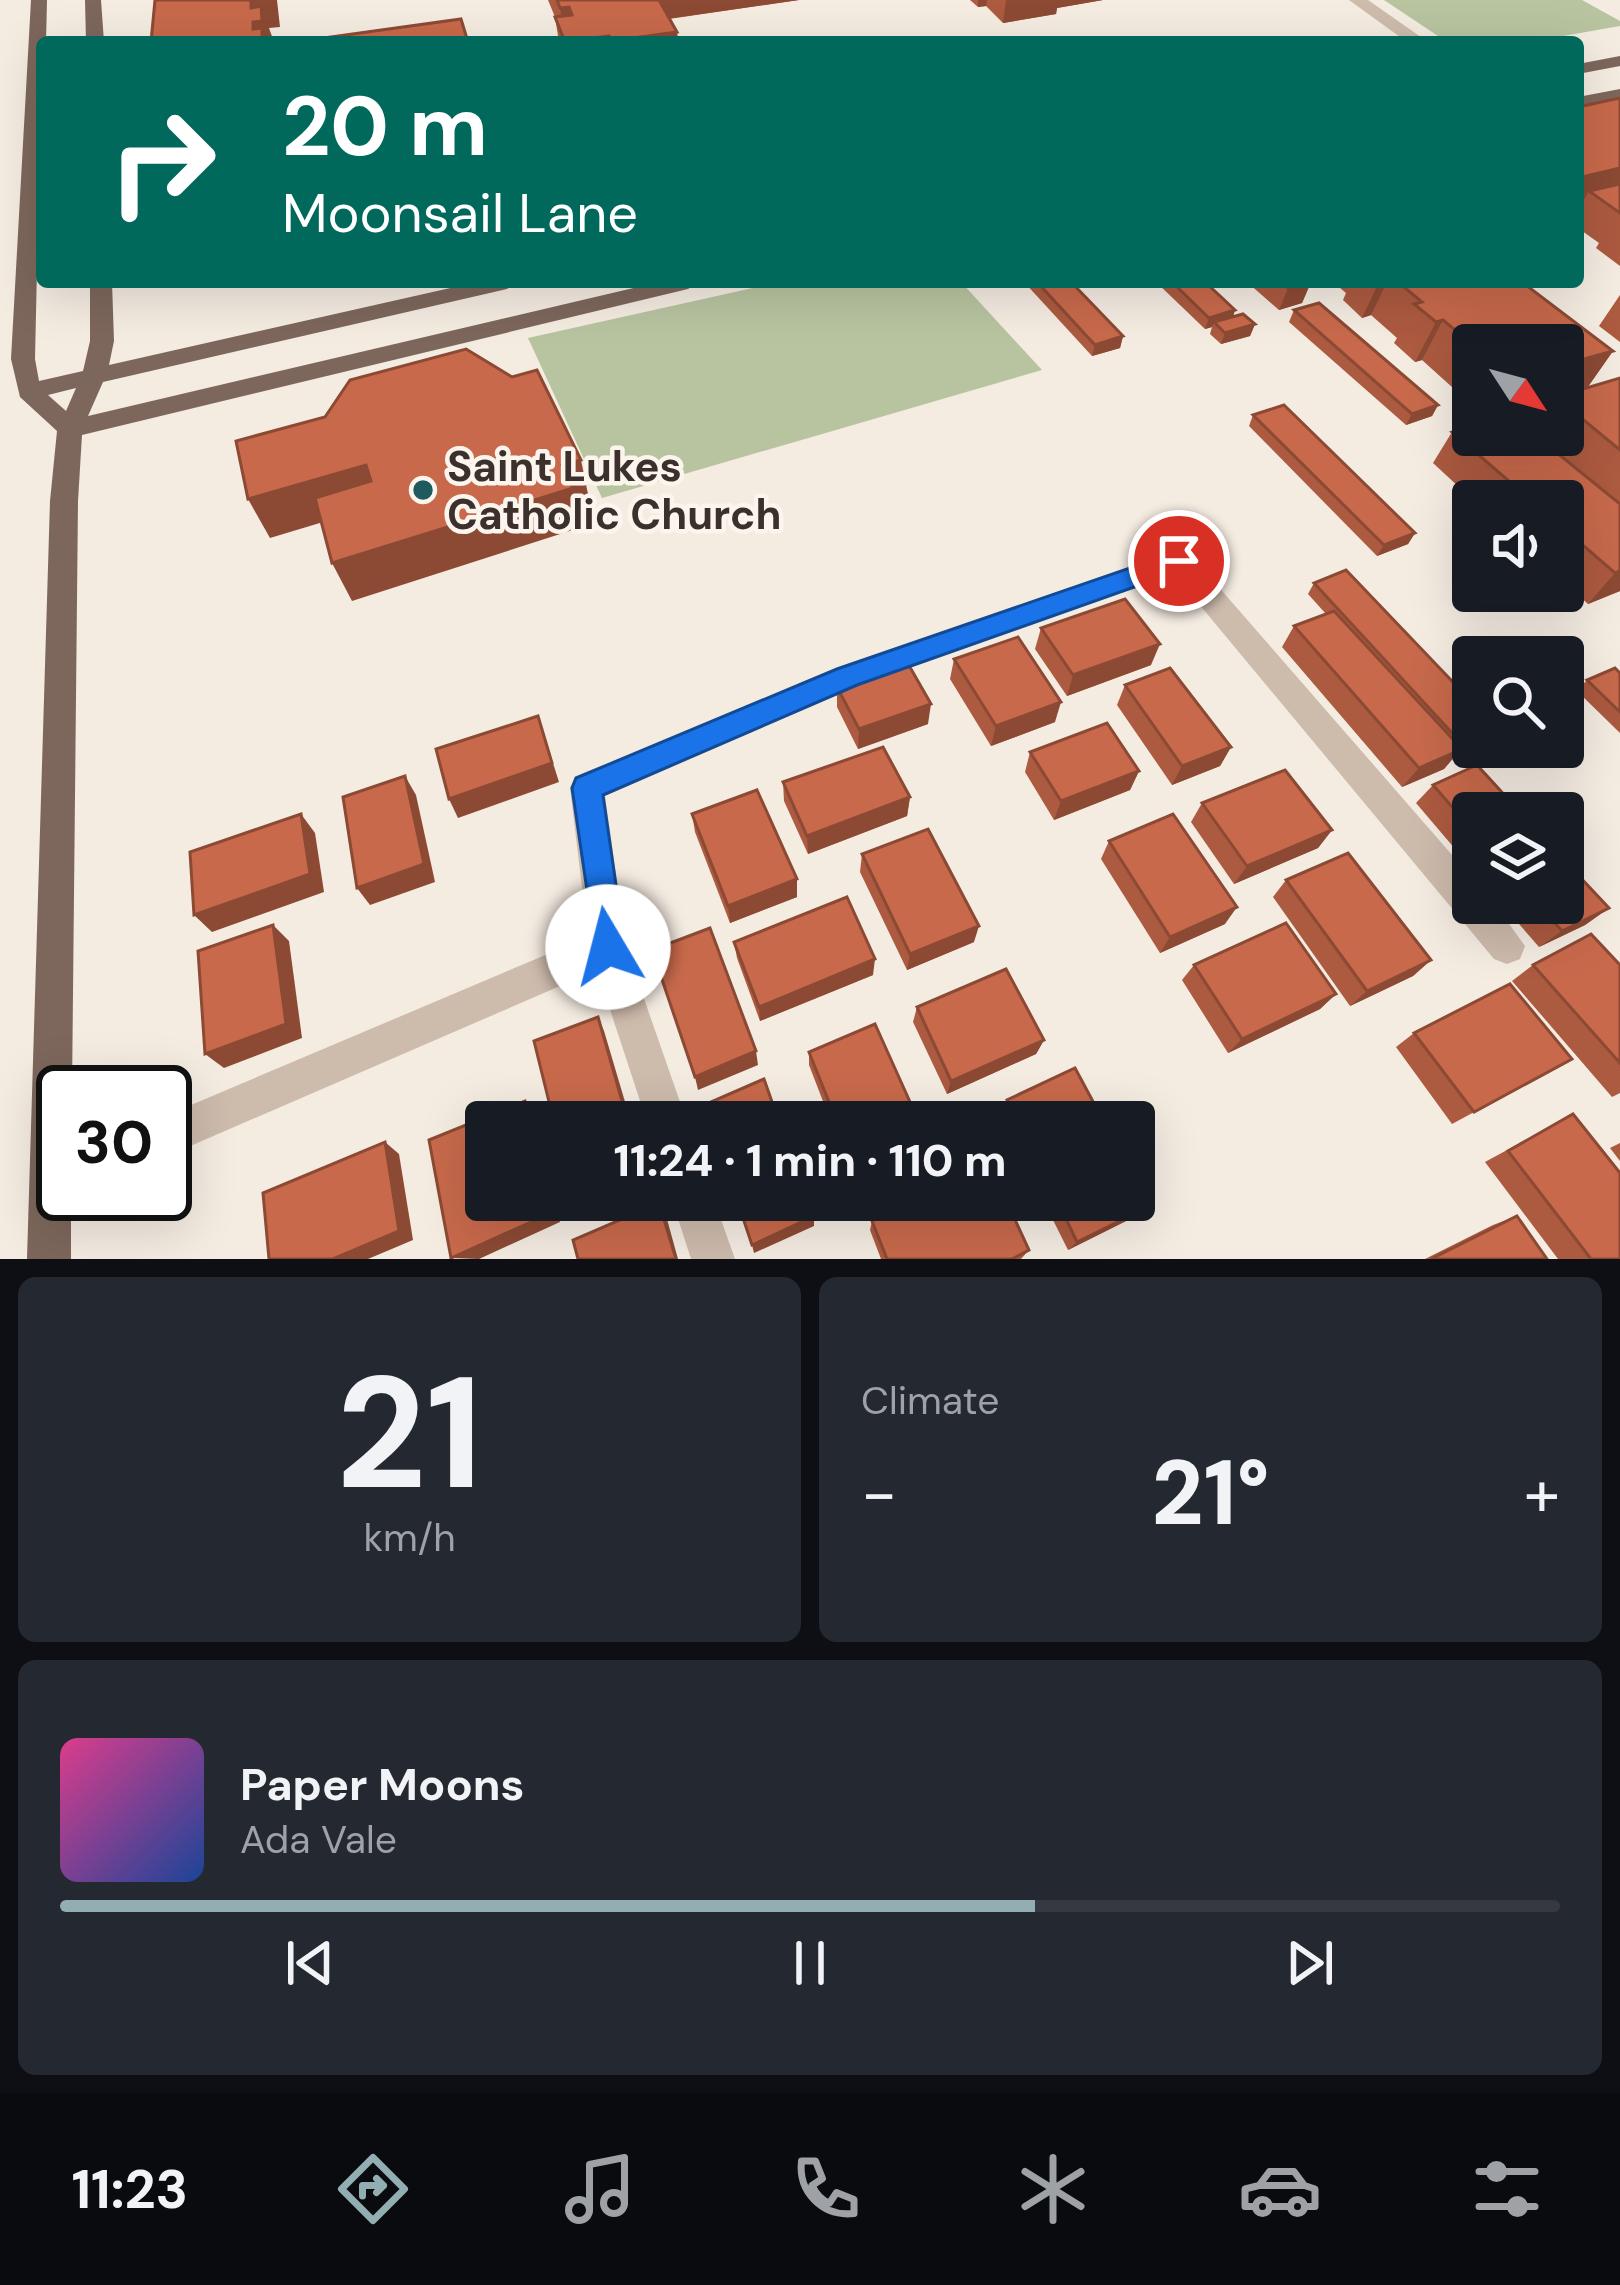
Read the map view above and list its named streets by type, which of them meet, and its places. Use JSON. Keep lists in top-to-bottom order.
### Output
{
  "places": ["Saint Lukes Catholic Church"],
  "north": "bottom right",
  "page": {
    "turn": ["20 m", "Moonsail Lane"],
    "limit": "30",
    "trip": "11:24 · 1 min · 110 m",
    "tile": [
      ["21", "km/h"],
      "Climate"
    ],
    "heat": ["−", "21°", "+"],
    "song": ["Paper Moons", "Ada Vale"],
    "tabs": "11:23"
  }
}
